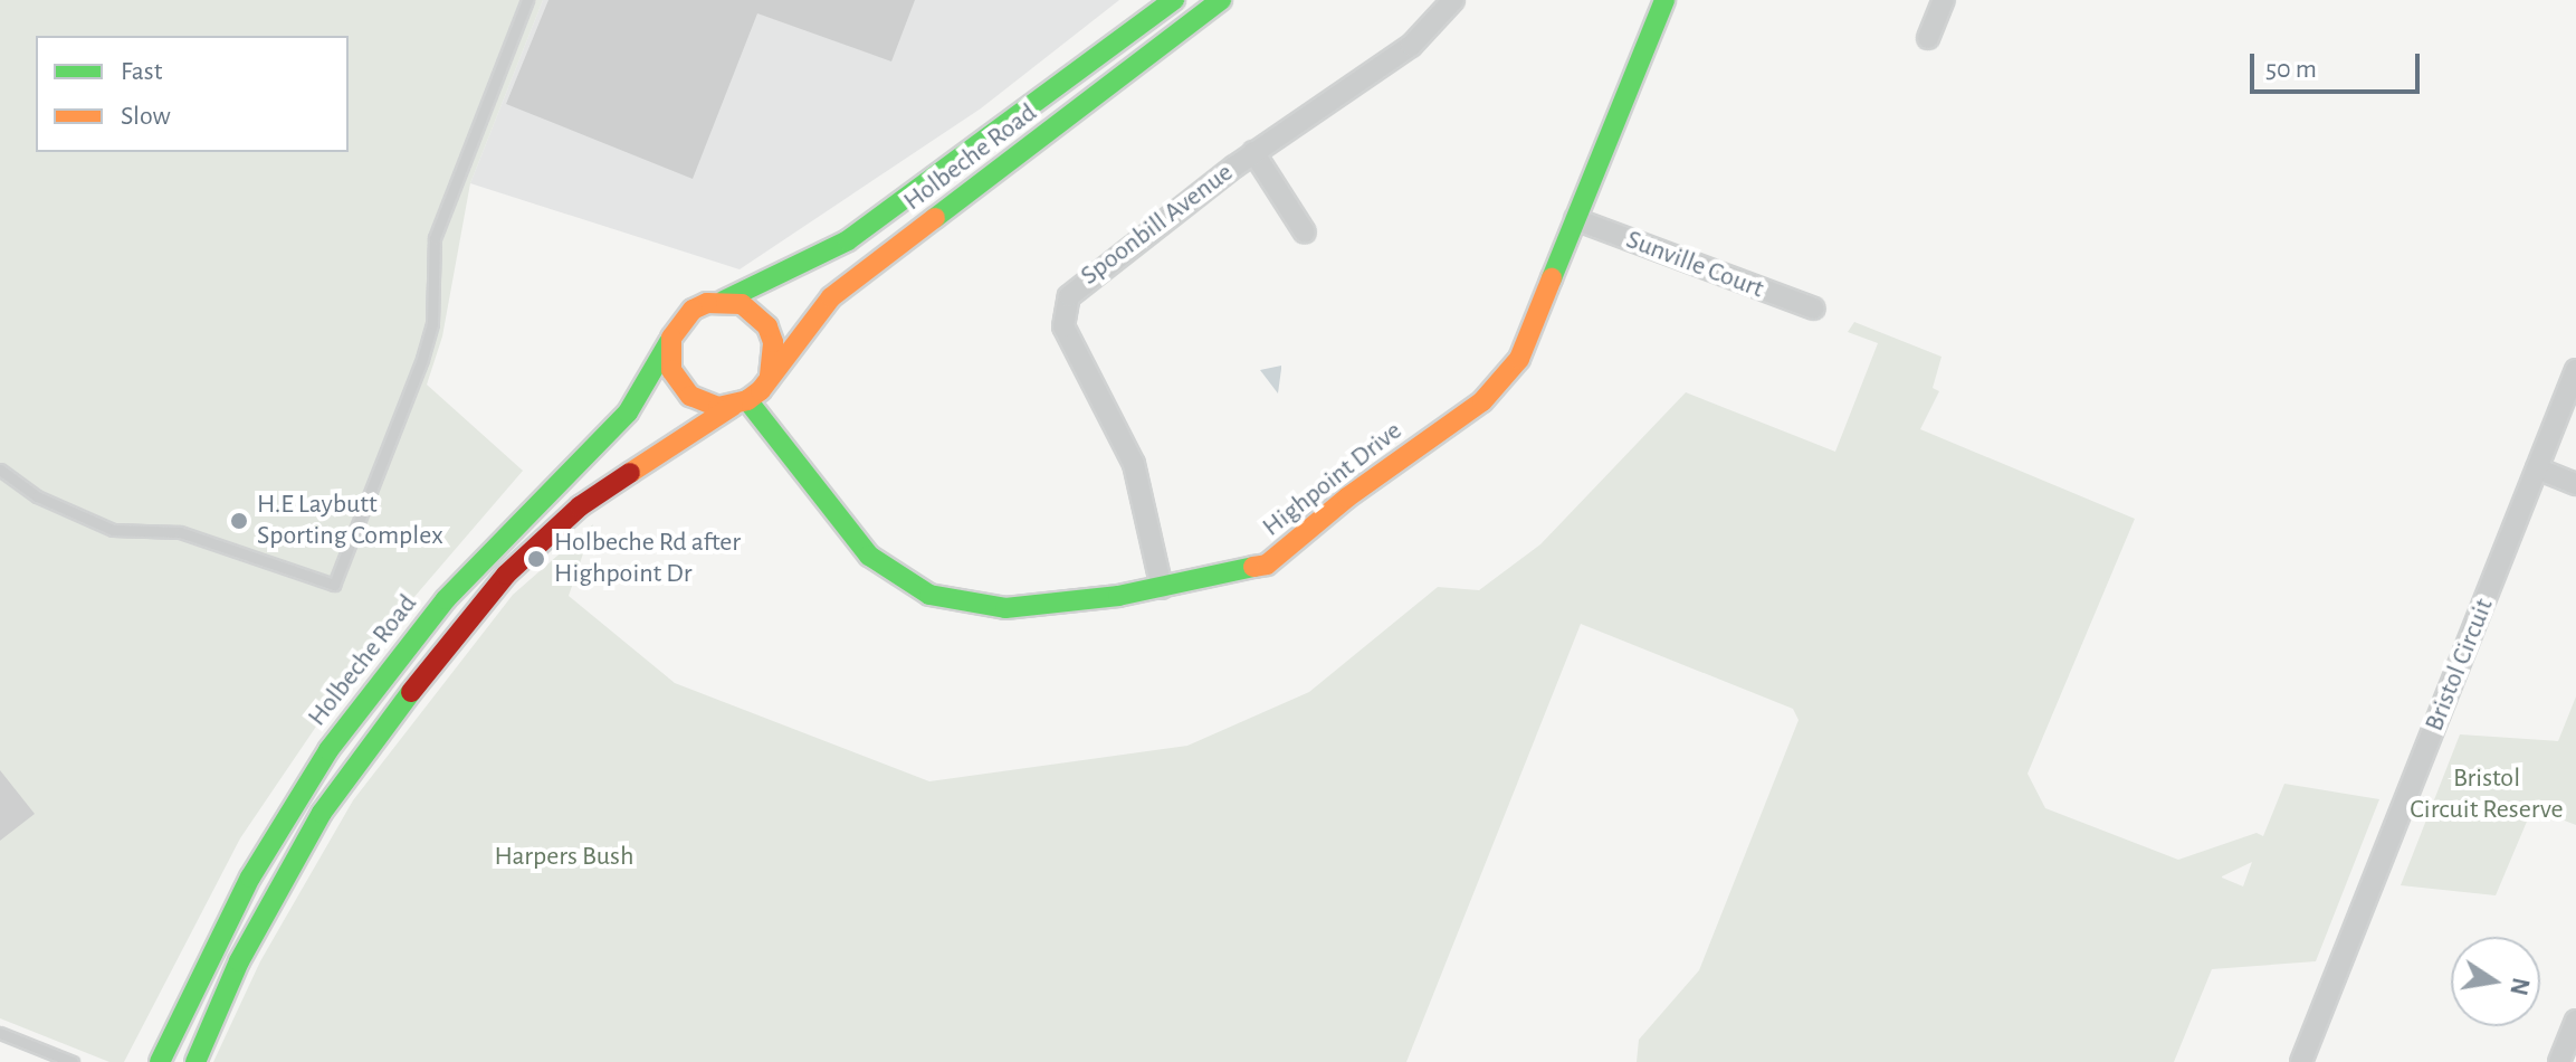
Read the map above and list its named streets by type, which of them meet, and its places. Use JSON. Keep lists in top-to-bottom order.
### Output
{
  "streets": {
    "street": [
      "Holbeche Road",
      "Spoonbill Avenue",
      "Sunville Court",
      "Highpoint Drive",
      "Bristol Circuit"
    ]
  },
  "crossings": [
    ["Holbeche Road", "Highpoint Drive"],
    ["Spoonbill Avenue", "Highpoint Drive"],
    ["Sunville Court", "Highpoint Drive"]
  ],
  "parks": ["Bristol Circuit Reserve", "Harpers Bush"],
  "places": ["H.E Laybutt Sporting Complex", "Holbeche Rd after Highpoint Dr"],
  "legend": ["Fast", "Slow"],
  "scale_bar": "50 m",
  "north": "right"
}
